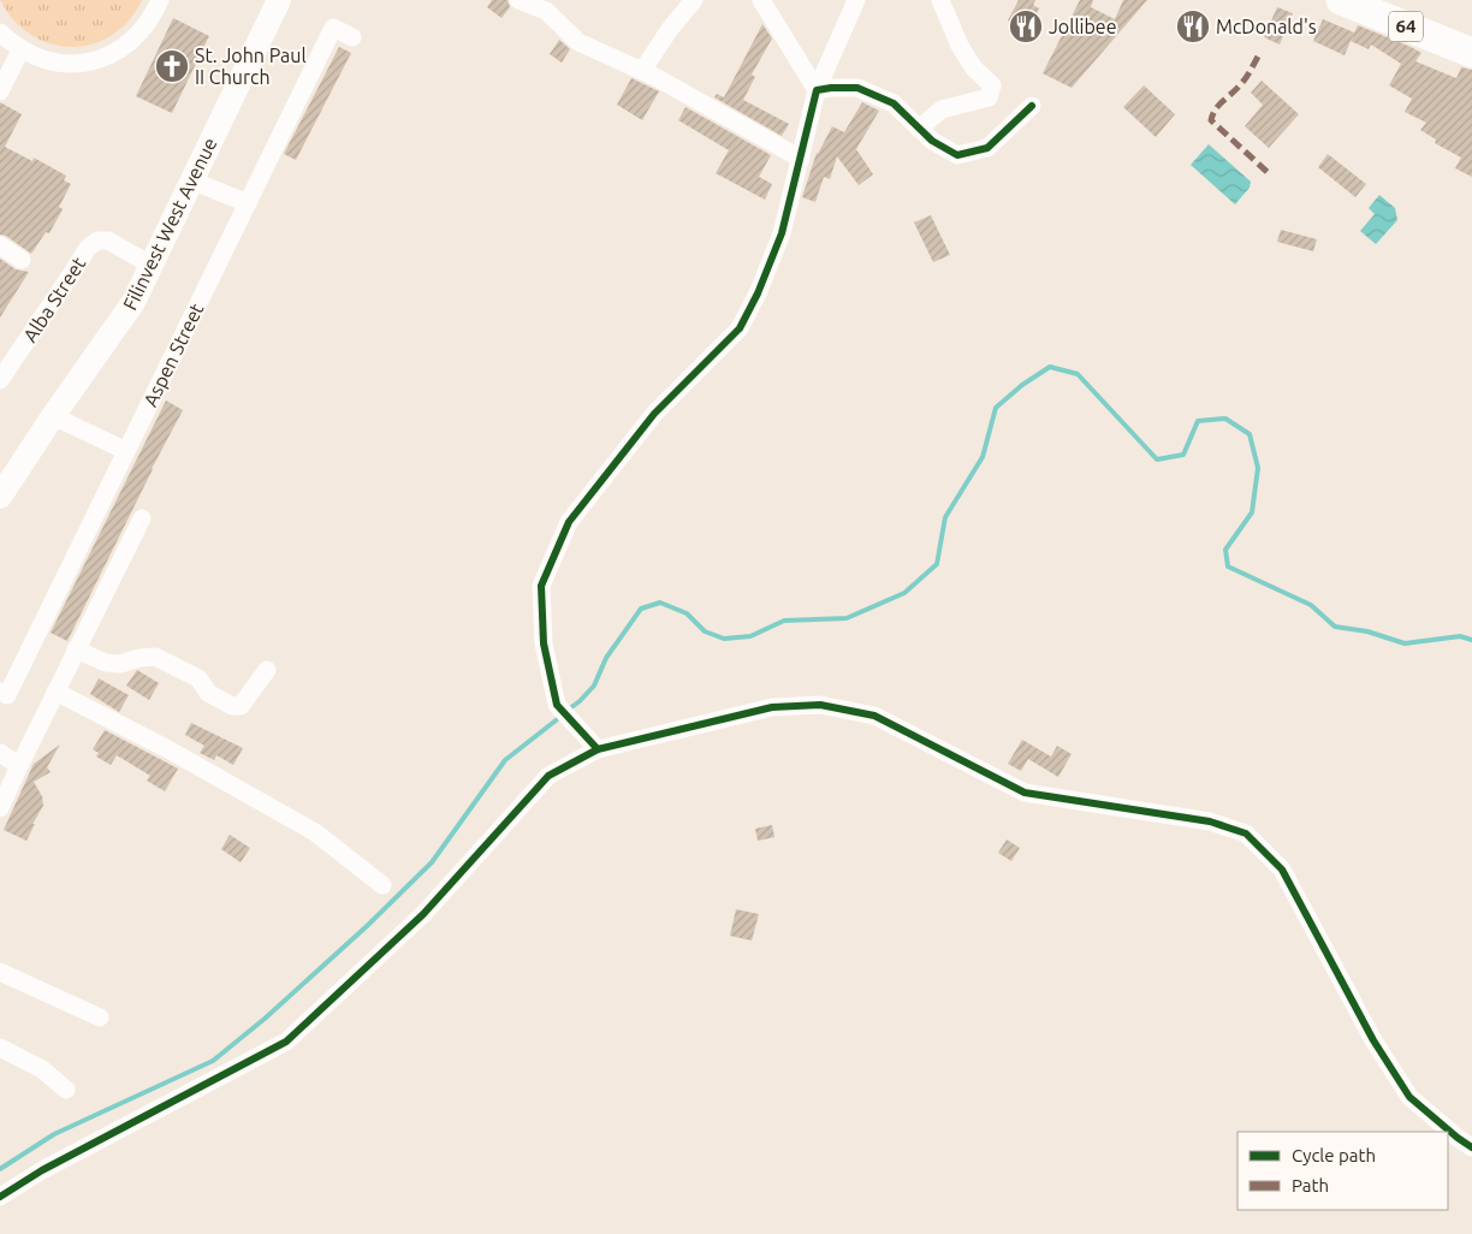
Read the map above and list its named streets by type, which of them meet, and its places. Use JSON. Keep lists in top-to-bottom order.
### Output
{
  "streets": {
    "main road": ["64"],
    "street": ["Filinvest West Avenue", "Alba Street", "Aspen Street"]
  },
  "crossings": [
    ["Filinvest West Avenue", "Alba Street"]
  ],
  "places": {
    "restaurant": ["Jollibee", "McDonald's"],
    "church": ["St. John Paul II Church"]
  },
  "legend": ["Cycle path", "Path"]
}
